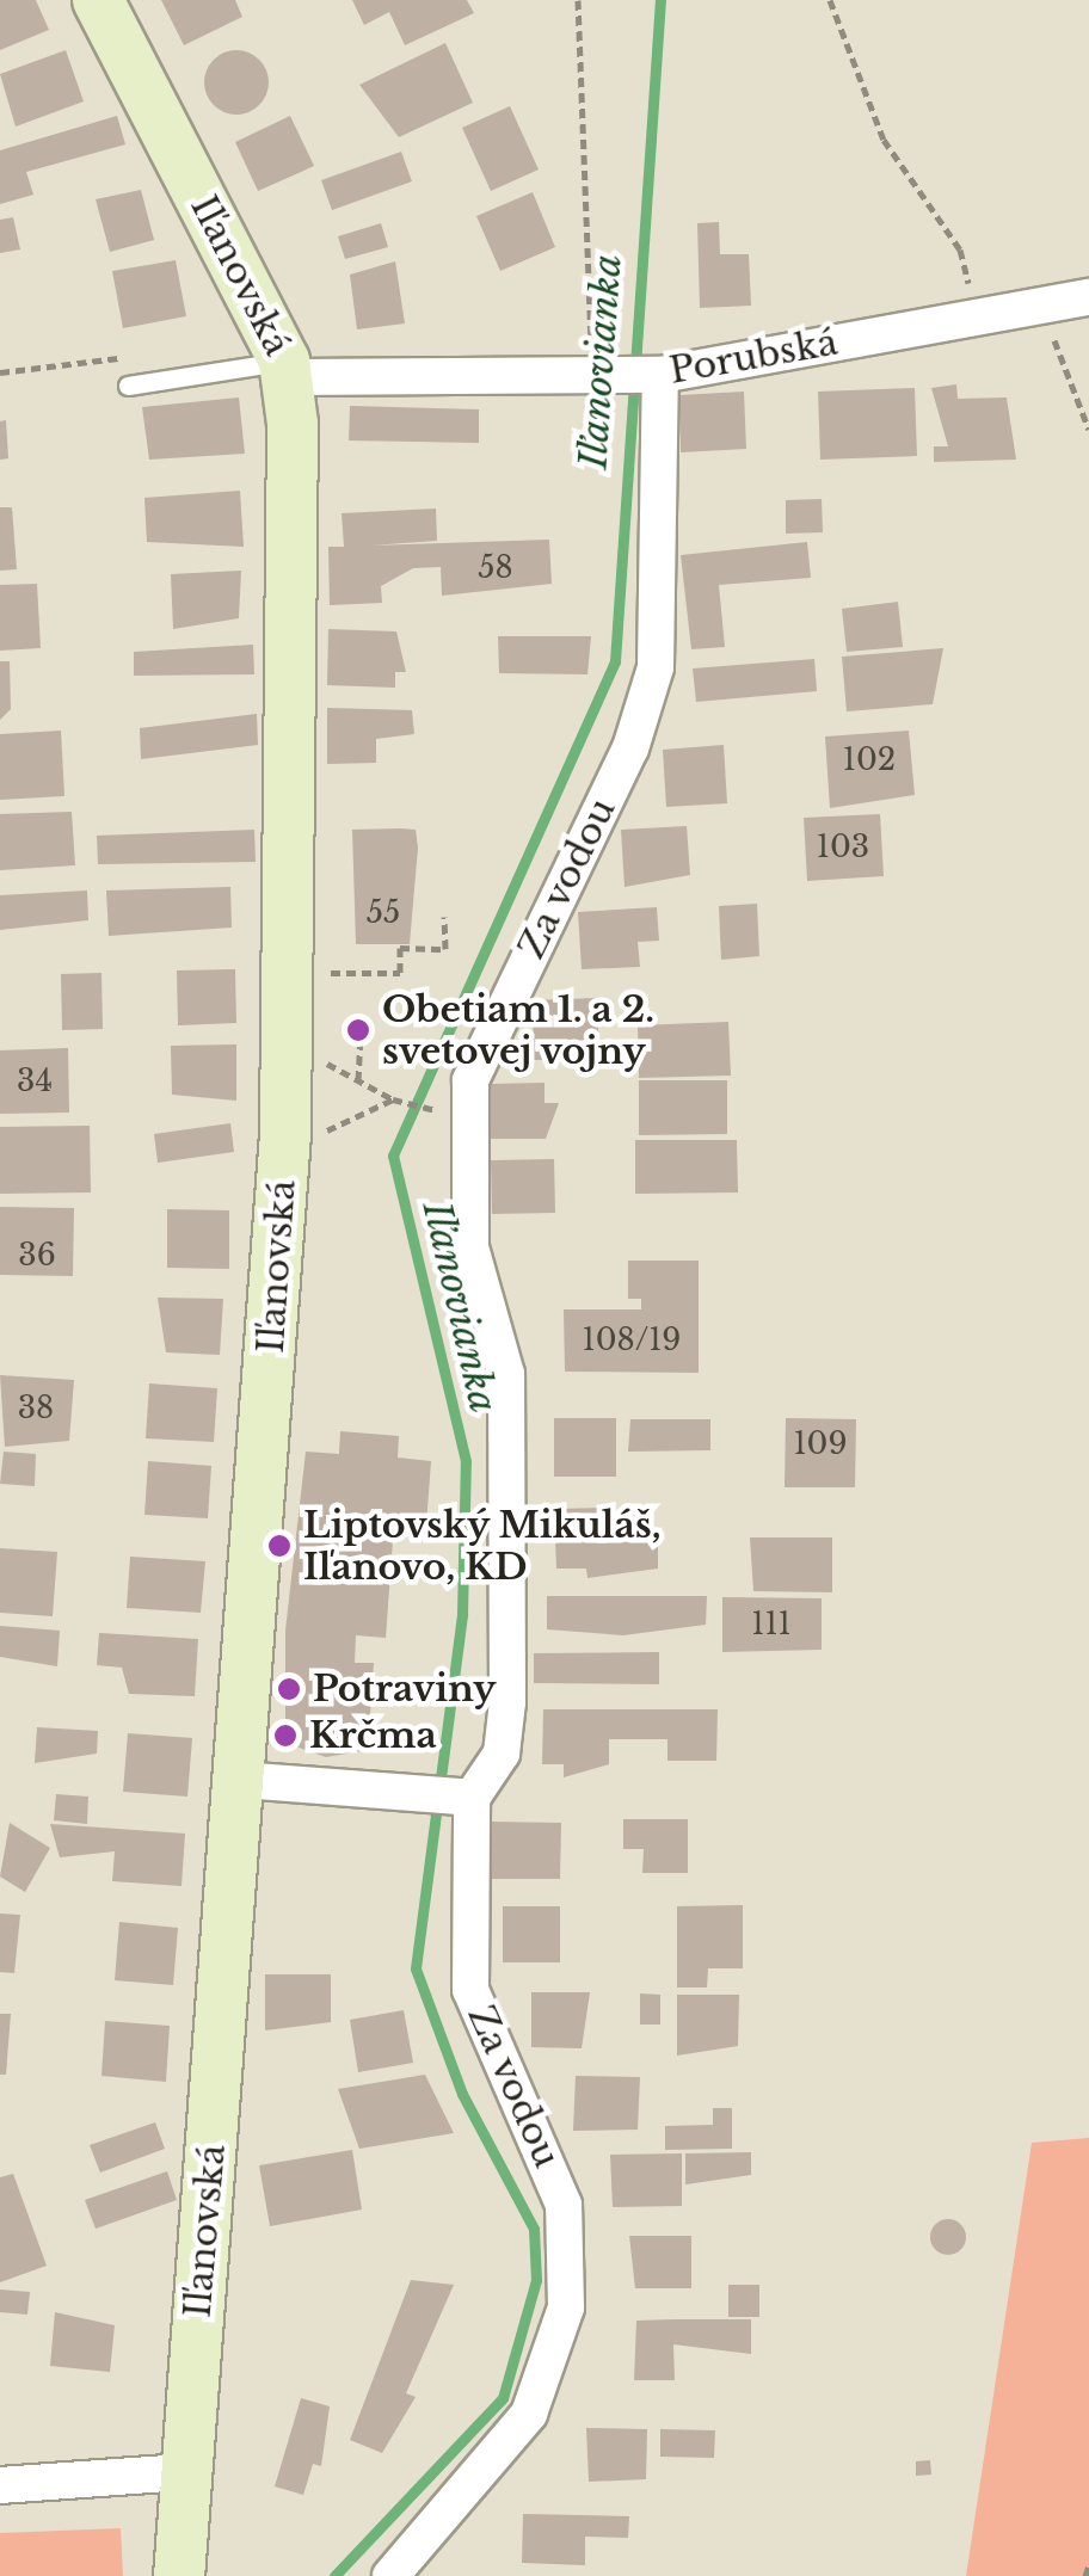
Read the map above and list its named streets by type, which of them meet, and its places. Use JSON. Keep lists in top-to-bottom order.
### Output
{
  "streets": {
    "street": ["Iľanovská", "Porubská", "Za vodou"]
  },
  "crossings": [
    ["Iľanovská", "Porubská"],
    ["Porubská", "Za vodou"]
  ],
  "water": ["Iľanovianka"],
  "places": [
    "Obetiam 1. a 2. svetovej vojny",
    "Liptovský Mikuláš, Iľanovo, KD",
    "Potraviny",
    "Krčma"
  ],
  "house_numbers": [
    "58",
    "102",
    "103",
    "55",
    "34",
    "36",
    "108/19",
    "38",
    "109",
    "111"
  ]
}
